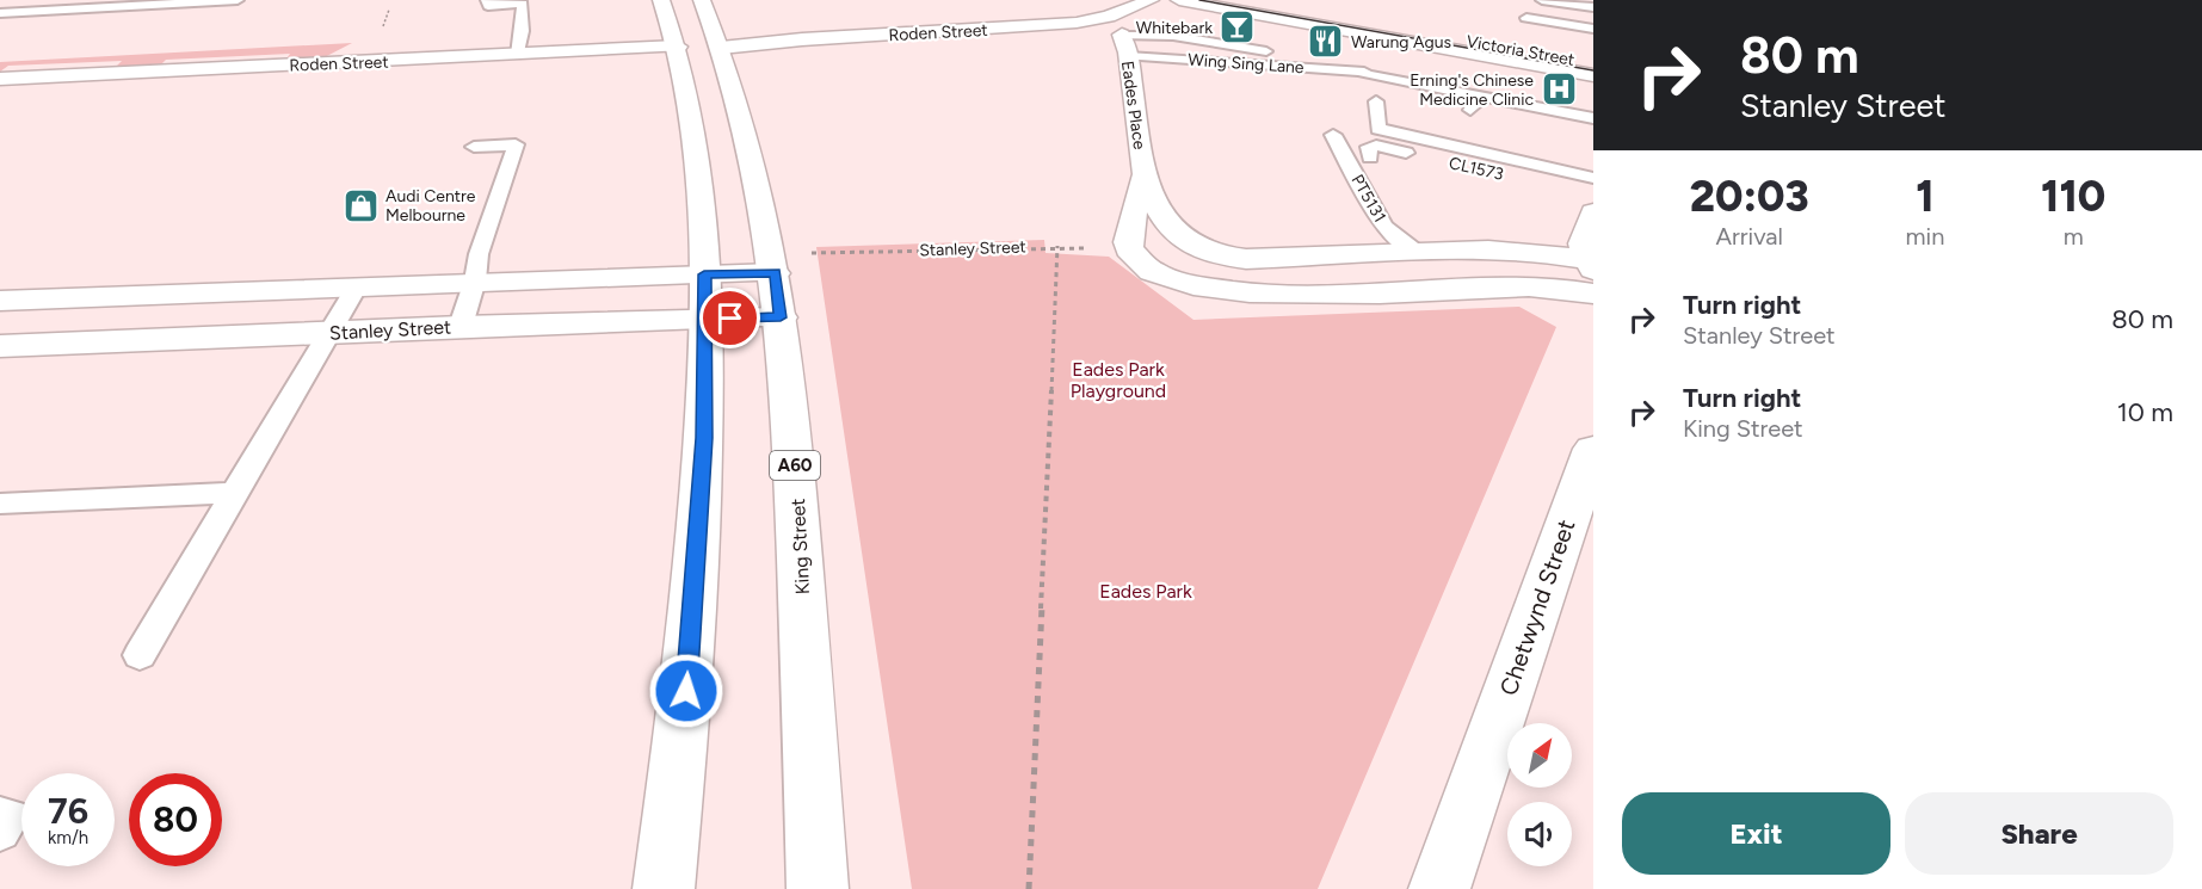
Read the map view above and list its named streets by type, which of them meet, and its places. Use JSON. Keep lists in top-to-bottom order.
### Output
{
  "streets": {
    "main road": [
      "Roden Street",
      "Victoria Street",
      "Eades Place",
      "Stanley Street",
      "A60",
      "King Street",
      "Chetwynd Street"
    ],
    "lane": ["Wing Sing Lane", "CL1573", "PT5131"]
  },
  "crossings": [
    ["Roden Street", "Eades Place"],
    ["Roden Street", "King Street"],
    ["Wing Sing Lane", "Eades Place"],
    ["Eades Place", "Stanley Street"],
    ["Stanley Street", "King Street"]
  ],
  "parks": ["Eades Park Playground", "Eades Park"],
  "places": {
    "bar": ["Whitebark"],
    "restaurant": ["Warung Agus"],
    "hospital": ["Erning's Chinese Medicine Clinic"],
    "shop": ["Audi Centre Melbourne"]
  },
  "north": "top right",
  "page": {
    "turn": ["80 m", "Stanley Street"],
    "eta": [
      "20:03",
      "Arrival",
      "1",
      "min",
      "110",
      "m"
    ],
    "list": [
      {
        "name": "Turn right",
        "note": "Stanley Street",
        "value": "80 m"
      },
      {
        "name": "Turn right",
        "note": "King Street",
        "value": "10 m"
      }
    ],
    "speed": "76 km/h",
    "limit": "80",
    "buttons": ["Exit", "Share"]
  }
}
